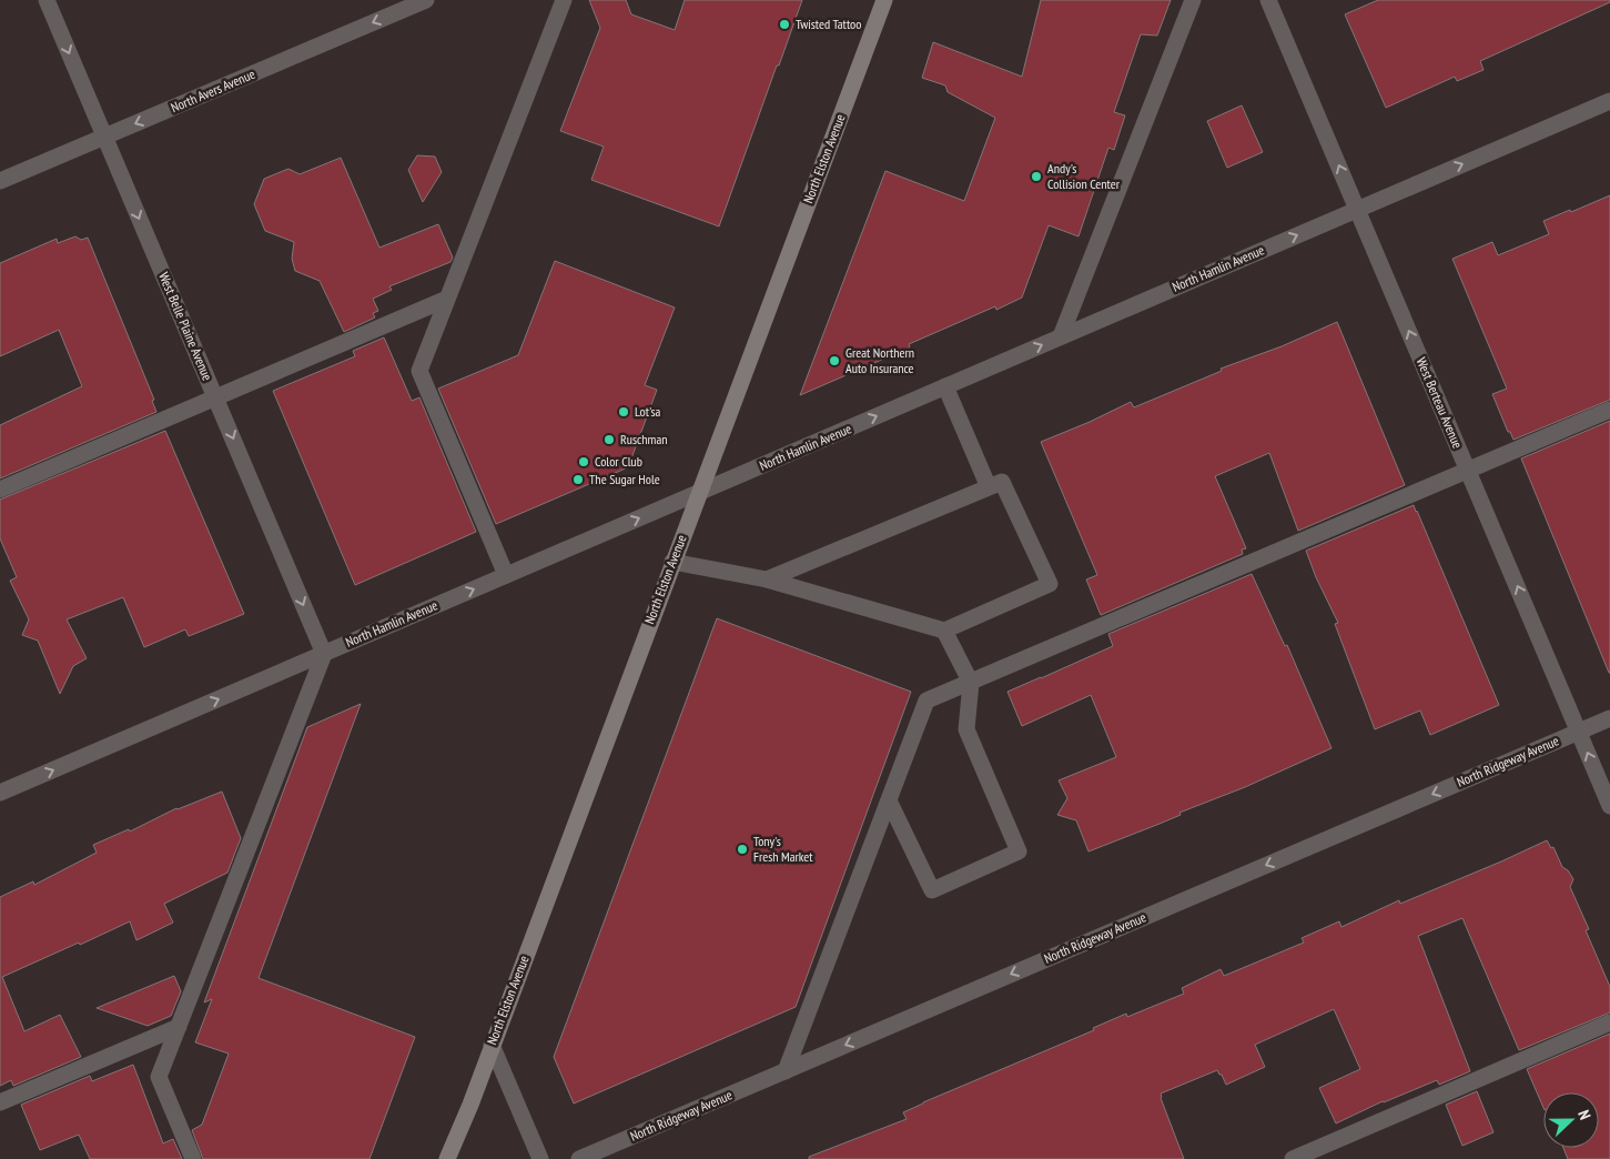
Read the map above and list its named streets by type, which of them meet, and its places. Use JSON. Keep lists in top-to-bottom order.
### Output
{
  "streets": {
    "main road": ["North Elston Avenue"],
    "street": [
      "North Avers Avenue",
      "North Hamlin Avenue",
      "West Belle Plaine Avenue",
      "West Berteau Avenue",
      "North Ridgeway Avenue"
    ]
  },
  "crossings": [
    ["North Avers Avenue", "West Belle Plaine Avenue"],
    ["North Elston Avenue", "North Hamlin Avenue"],
    ["North Hamlin Avenue", "West Belle Plaine Avenue"],
    ["North Hamlin Avenue", "West Berteau Avenue"],
    ["West Berteau Avenue", "North Ridgeway Avenue"]
  ],
  "one_way": [
    "North Avers Avenue",
    "North Hamlin Avenue",
    "West Belle Plaine Avenue",
    "West Berteau Avenue",
    "North Ridgeway Avenue"
  ],
  "places": [
    "Twisted Tattoo",
    "Andy's Collision Center",
    "Great Northern Auto Insurance",
    "Lot'sa",
    "Ruschman",
    "Color Club",
    "The Sugar Hole",
    "Tony's Fresh Market"
  ],
  "north": "right"
}
